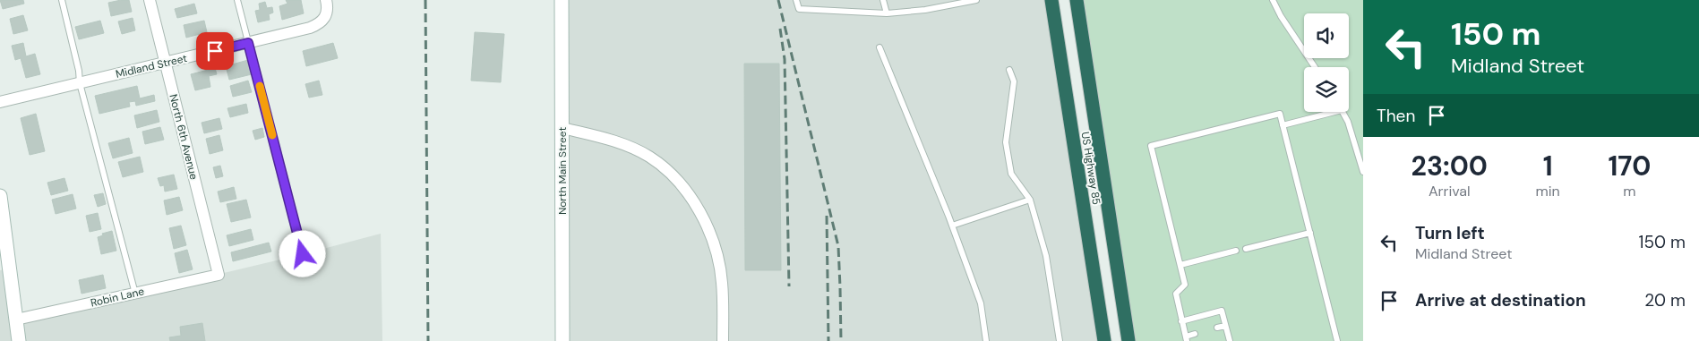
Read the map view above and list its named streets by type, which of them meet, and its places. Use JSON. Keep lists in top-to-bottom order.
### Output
{
  "streets": {
    "highway": ["US Highway 85"],
    "street": [
      "Midland Street",
      "North 6th Avenue",
      "North Main Street",
      "Robin Lane"
    ]
  },
  "crossings": [
    ["Midland Street", "North 6th Avenue"],
    ["North 6th Avenue", "Robin Lane"]
  ],
  "page": {
    "turn": ["150 m", "Midland Street"],
    "then": "Then",
    "eta": [
      "23:00",
      "Arrival",
      "1",
      "min",
      "170",
      "m"
    ],
    "list": [
      {
        "name": "Turn left",
        "note": "Midland Street",
        "value": "150 m"
      },
      {
        "name": "Arrive at destination",
        "value": "20 m"
      }
    ]
  }
}
